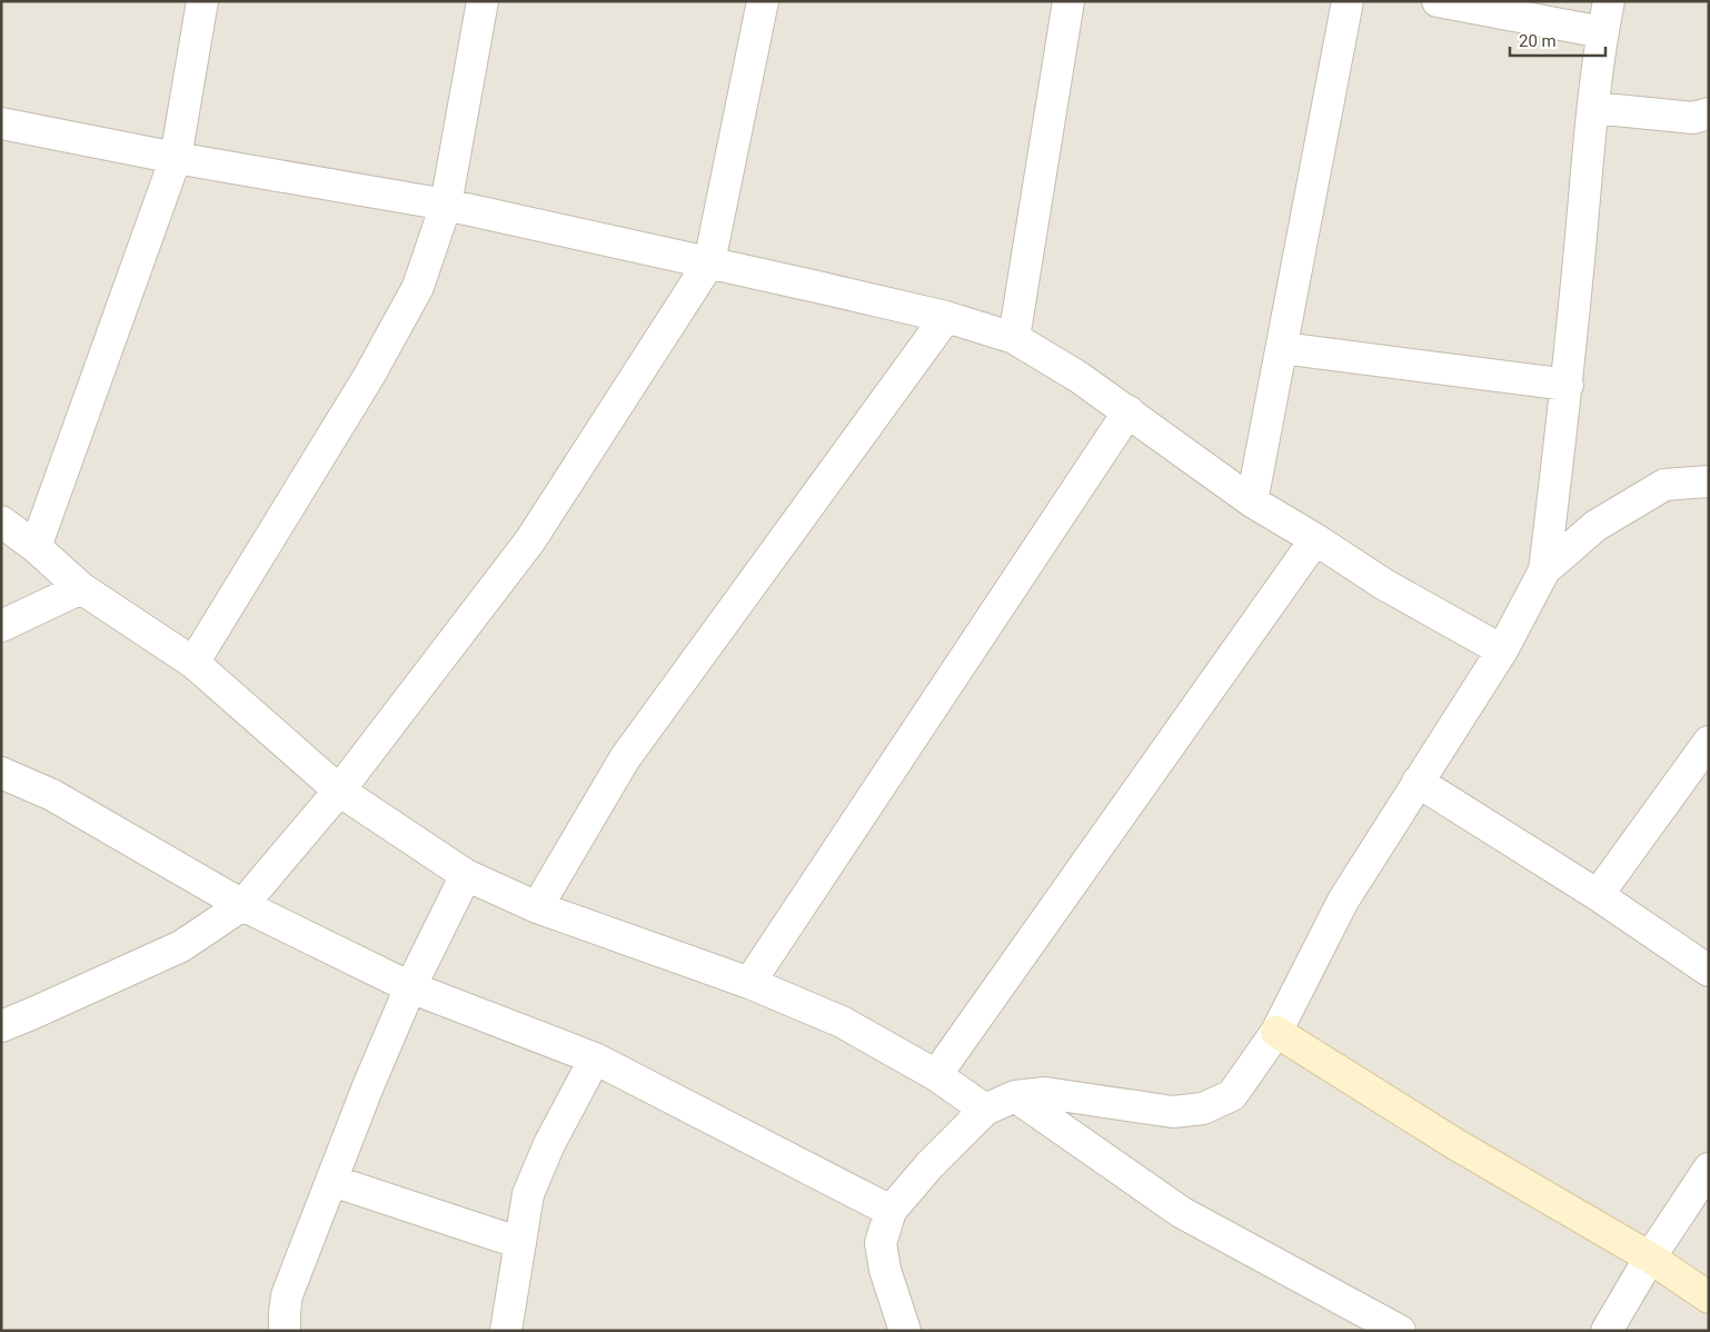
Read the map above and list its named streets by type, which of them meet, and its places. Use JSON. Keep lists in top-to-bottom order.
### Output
{
  "scale_bar": "20 m"
}
